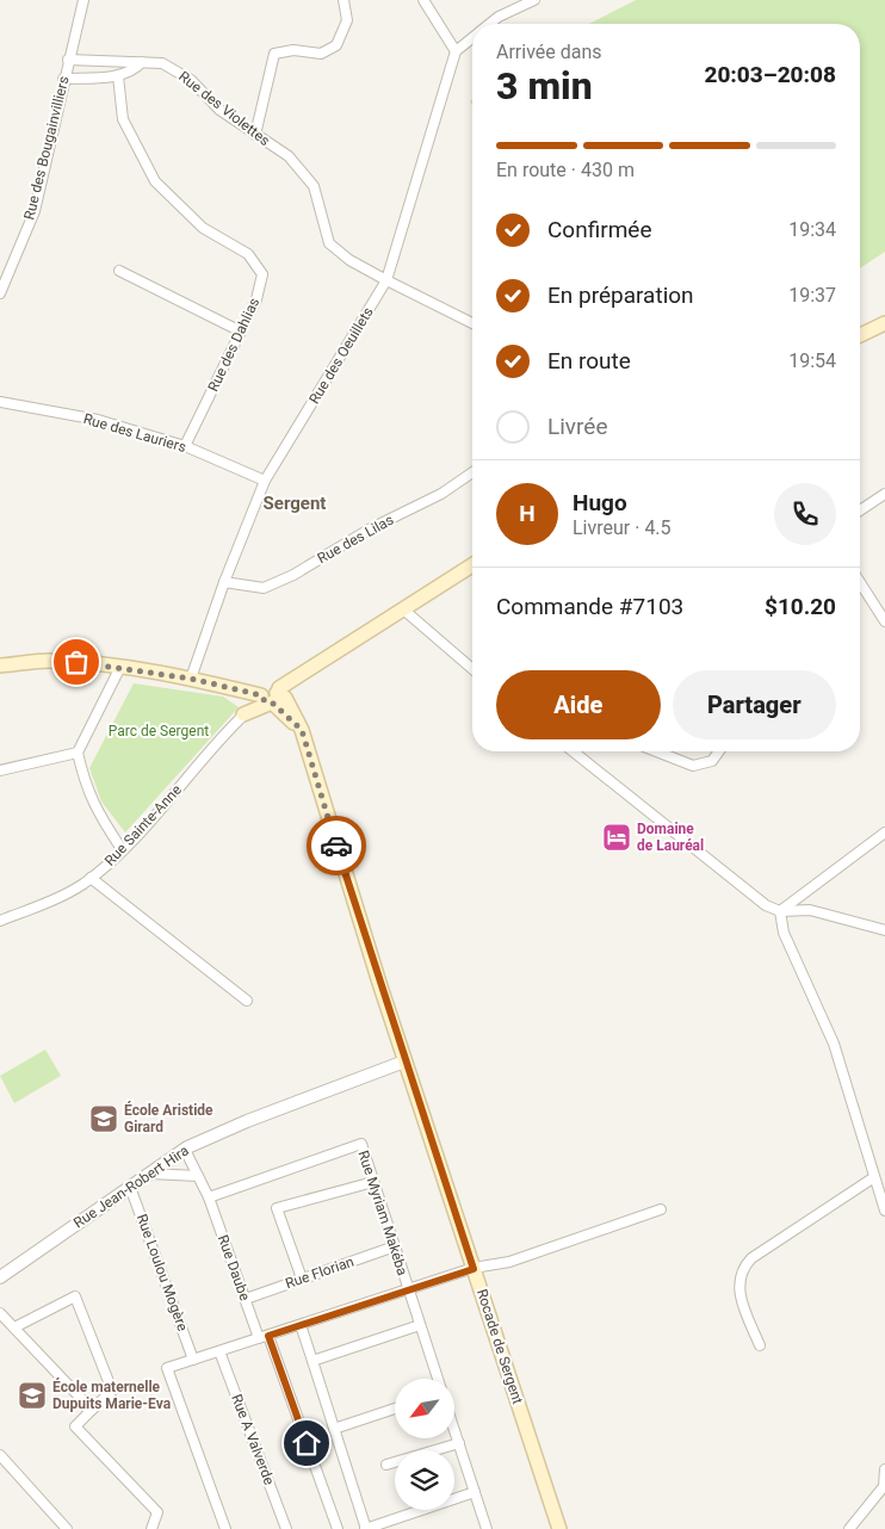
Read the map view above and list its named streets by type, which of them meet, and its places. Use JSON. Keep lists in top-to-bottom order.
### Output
{
  "streets": {
    "main road": ["Rocade de Sergent"],
    "street": [
      "Rue des Violettes",
      "Rue des Bougainvilliers",
      "Rue des Dahlias",
      "Rue des Oeuillets",
      "Rue des Lauriers",
      "Rue des Lilas",
      "Rue Sainte-Anne",
      "Rue Jean-Robert Hira",
      "Rue Myriam Makéba",
      "Rue Daube",
      "Rue Loulou Mogère",
      "Rue Florian",
      "Rue A Valverde"
    ]
  },
  "crossings": [
    ["Rue des Violettes", "Rue des Bougainvilliers"],
    ["Rue des Violettes", "Rue des Oeuillets"],
    ["Rue des Dahlias", "Rue des Lauriers"],
    ["Rue des Oeuillets", "Rue des Lauriers"],
    ["Rue des Oeuillets", "Rue des Lilas"],
    ["Rue Jean-Robert Hira", "Rue Loulou Mogère"],
    ["Rue Jean-Robert Hira", "Rocade de Sergent"],
    ["Rue Myriam Makéba", "Rue Daube"],
    ["Rue Myriam Makéba", "Rue Florian"],
    ["Rue Daube", "Rue Florian"]
  ],
  "districts": ["Sergent"],
  "parks": ["Parc de Sergent"],
  "places": {
    "hotel": ["Domaine de Lauréal"],
    "school or university": ["École Aristide Girard", "École maternelle Dupuits Marie-Eva"]
  },
  "north": "bottom left",
  "page": {
    "heading": ["3 min", "Arrivée dans", "20:03–20:08"],
    "panel": [
      "Hugo",
      "Livreur · 4.5",
      "Commande #7103",
      "$10.20"
    ],
    "bar": "En route · 430 m",
    "list": [
      ["Confirmée", "19:34"],
      ["En préparation", "19:37"],
      ["En route", "19:54"],
      "Livrée"
    ],
    "round": "H",
    "buttons": ["Aide", "Partager"]
  }
}
